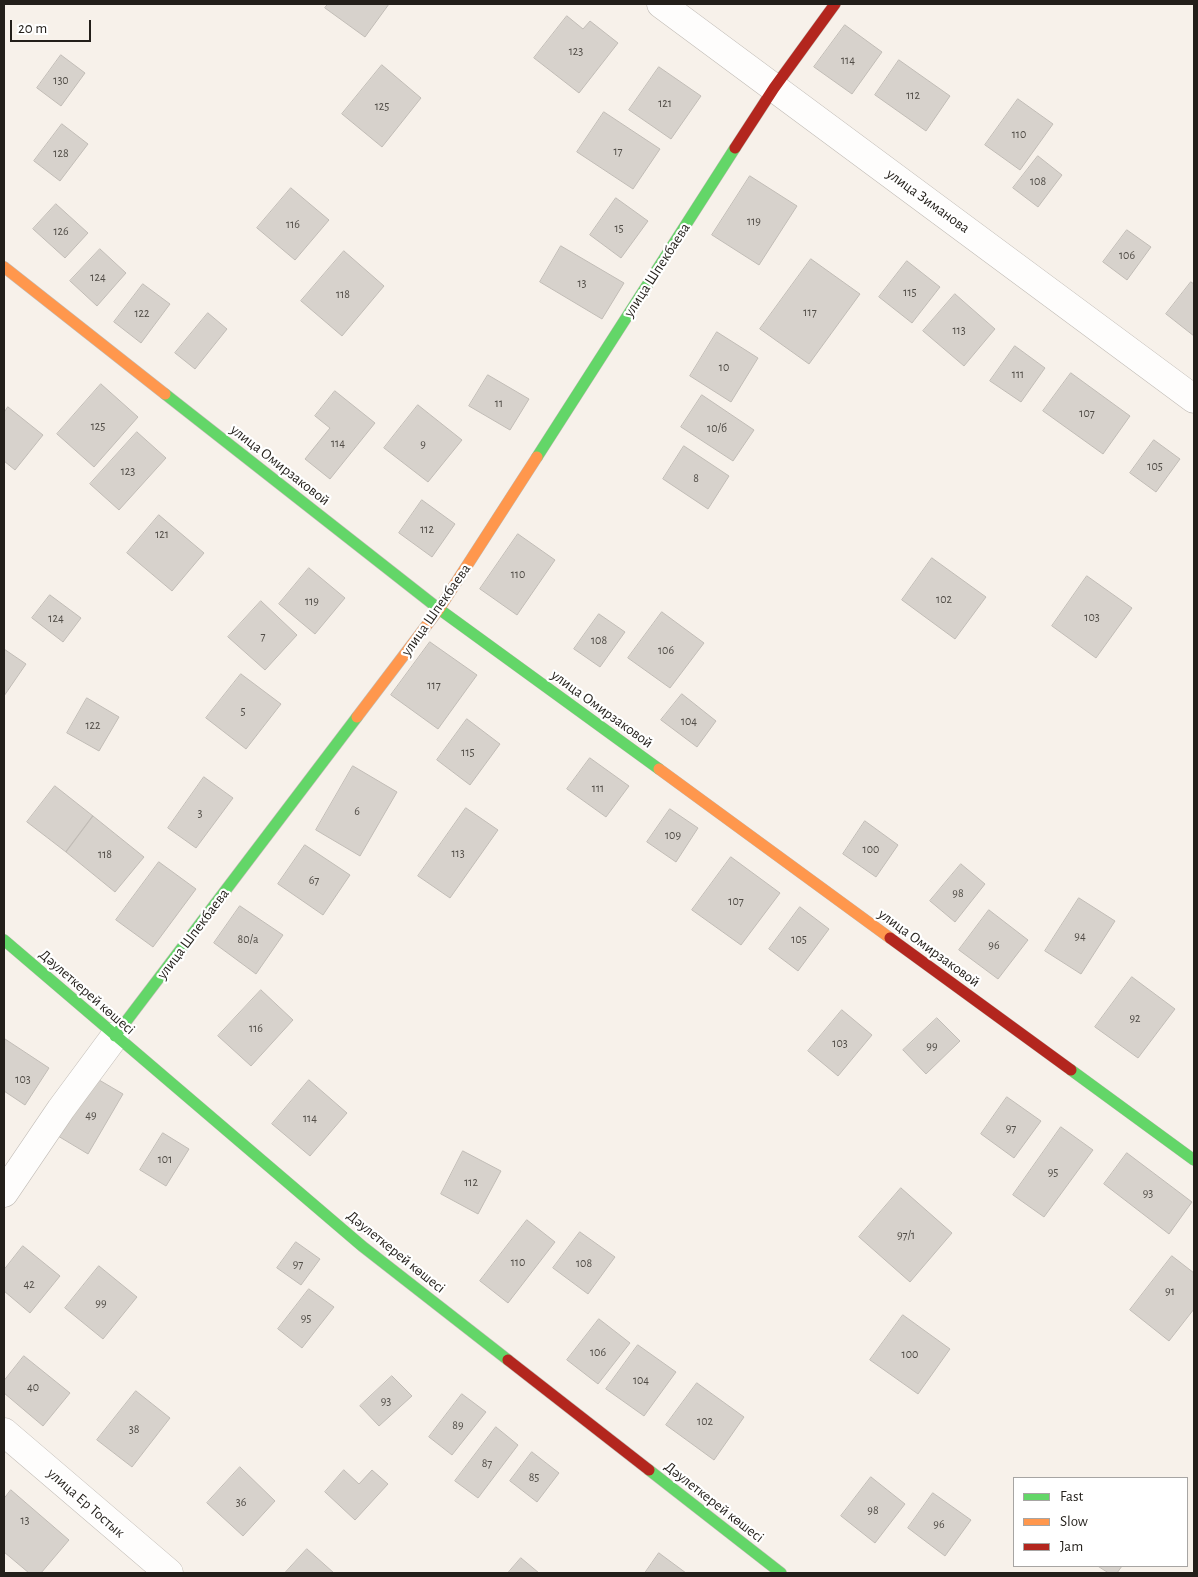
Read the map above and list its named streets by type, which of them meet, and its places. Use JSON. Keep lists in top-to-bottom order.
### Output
{
  "streets": {
    "street": [
      "улица Зиманова",
      "улица Шпекбаева",
      "улица Омирзаковой",
      "Дәулеткерей көшесі",
      "улица Ер Тостык"
    ]
  },
  "crossings": [
    ["улица Зиманова", "улица Шпекбаева"],
    ["улица Шпекбаева", "улица Омирзаковой"],
    ["улица Шпекбаева", "Дәулеткерей көшесі"]
  ],
  "house_numbers": [
    "123",
    "114",
    "130",
    "112",
    "121",
    "125",
    "110",
    "17",
    "128",
    "108",
    "119",
    "116",
    "15",
    "126",
    "106",
    "124",
    "13",
    "115",
    "118",
    "117",
    "122",
    "113",
    "10",
    "111",
    "11",
    "107",
    "125",
    "10/б",
    "114",
    "9",
    "105",
    "123",
    "8",
    "112",
    "121",
    "110",
    "102",
    "119",
    "103",
    "124",
    "7",
    "108",
    "106",
    "117",
    "5",
    "104",
    "122",
    "115",
    "111",
    "6",
    "3",
    "109",
    "100",
    "113",
    "118",
    "67",
    "98",
    "107",
    "94",
    "80/а",
    "105",
    "96",
    "92",
    "116",
    "103",
    "99",
    "103",
    "49",
    "114",
    "97",
    "101",
    "95",
    "112",
    "93",
    "97/1",
    "110",
    "108",
    "97",
    "42",
    "91",
    "99",
    "95",
    "106",
    "100",
    "104",
    "40",
    "93",
    "102",
    "89",
    "38",
    "87",
    "85",
    "36",
    "98",
    "13",
    "96"
  ],
  "legend": ["Fast", "Slow", "Jam"],
  "scale_bar": "20 m"
}
